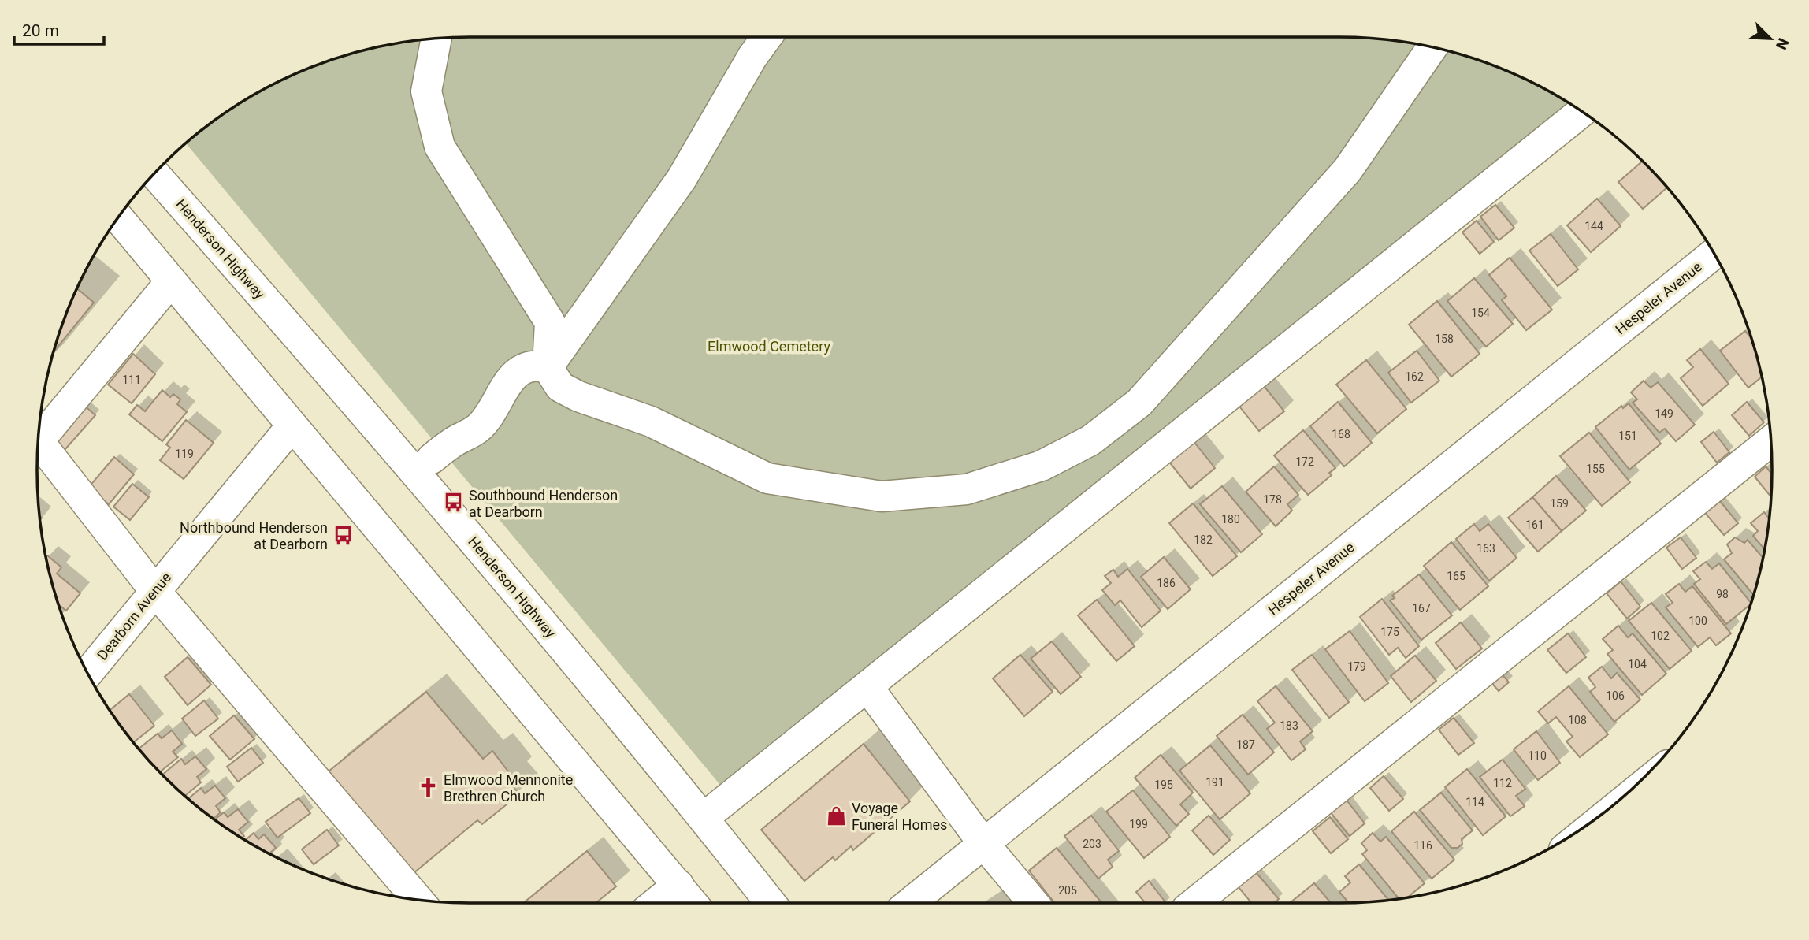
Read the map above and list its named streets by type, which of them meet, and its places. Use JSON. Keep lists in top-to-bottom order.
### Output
{
  "streets": {
    "main road": ["Henderson Highway", "Hespeler Avenue", "Dearborn Avenue"]
  },
  "parks": ["Elmwood Cemetery"],
  "places": {
    "bus stop": ["Southbound Henderson at Dearborn", "Northbound Henderson at Dearborn"],
    "church": ["Elmwood Mennonite Brethren Church"],
    "shop": ["Voyage Funeral Homes"]
  },
  "house_numbers": [
    "144",
    "154",
    "158",
    "162",
    "111",
    "149",
    "168",
    "151",
    "119",
    "172",
    "155",
    "178",
    "159",
    "180",
    "161",
    "182",
    "163",
    "165",
    "186",
    "98",
    "167",
    "100",
    "175",
    "102",
    "104",
    "179",
    "106",
    "108",
    "183",
    "187",
    "110",
    "191",
    "112",
    "195",
    "114",
    "199",
    "203",
    "116",
    "205"
  ],
  "scale_bar": "20 m",
  "north": "bottom right"
}
